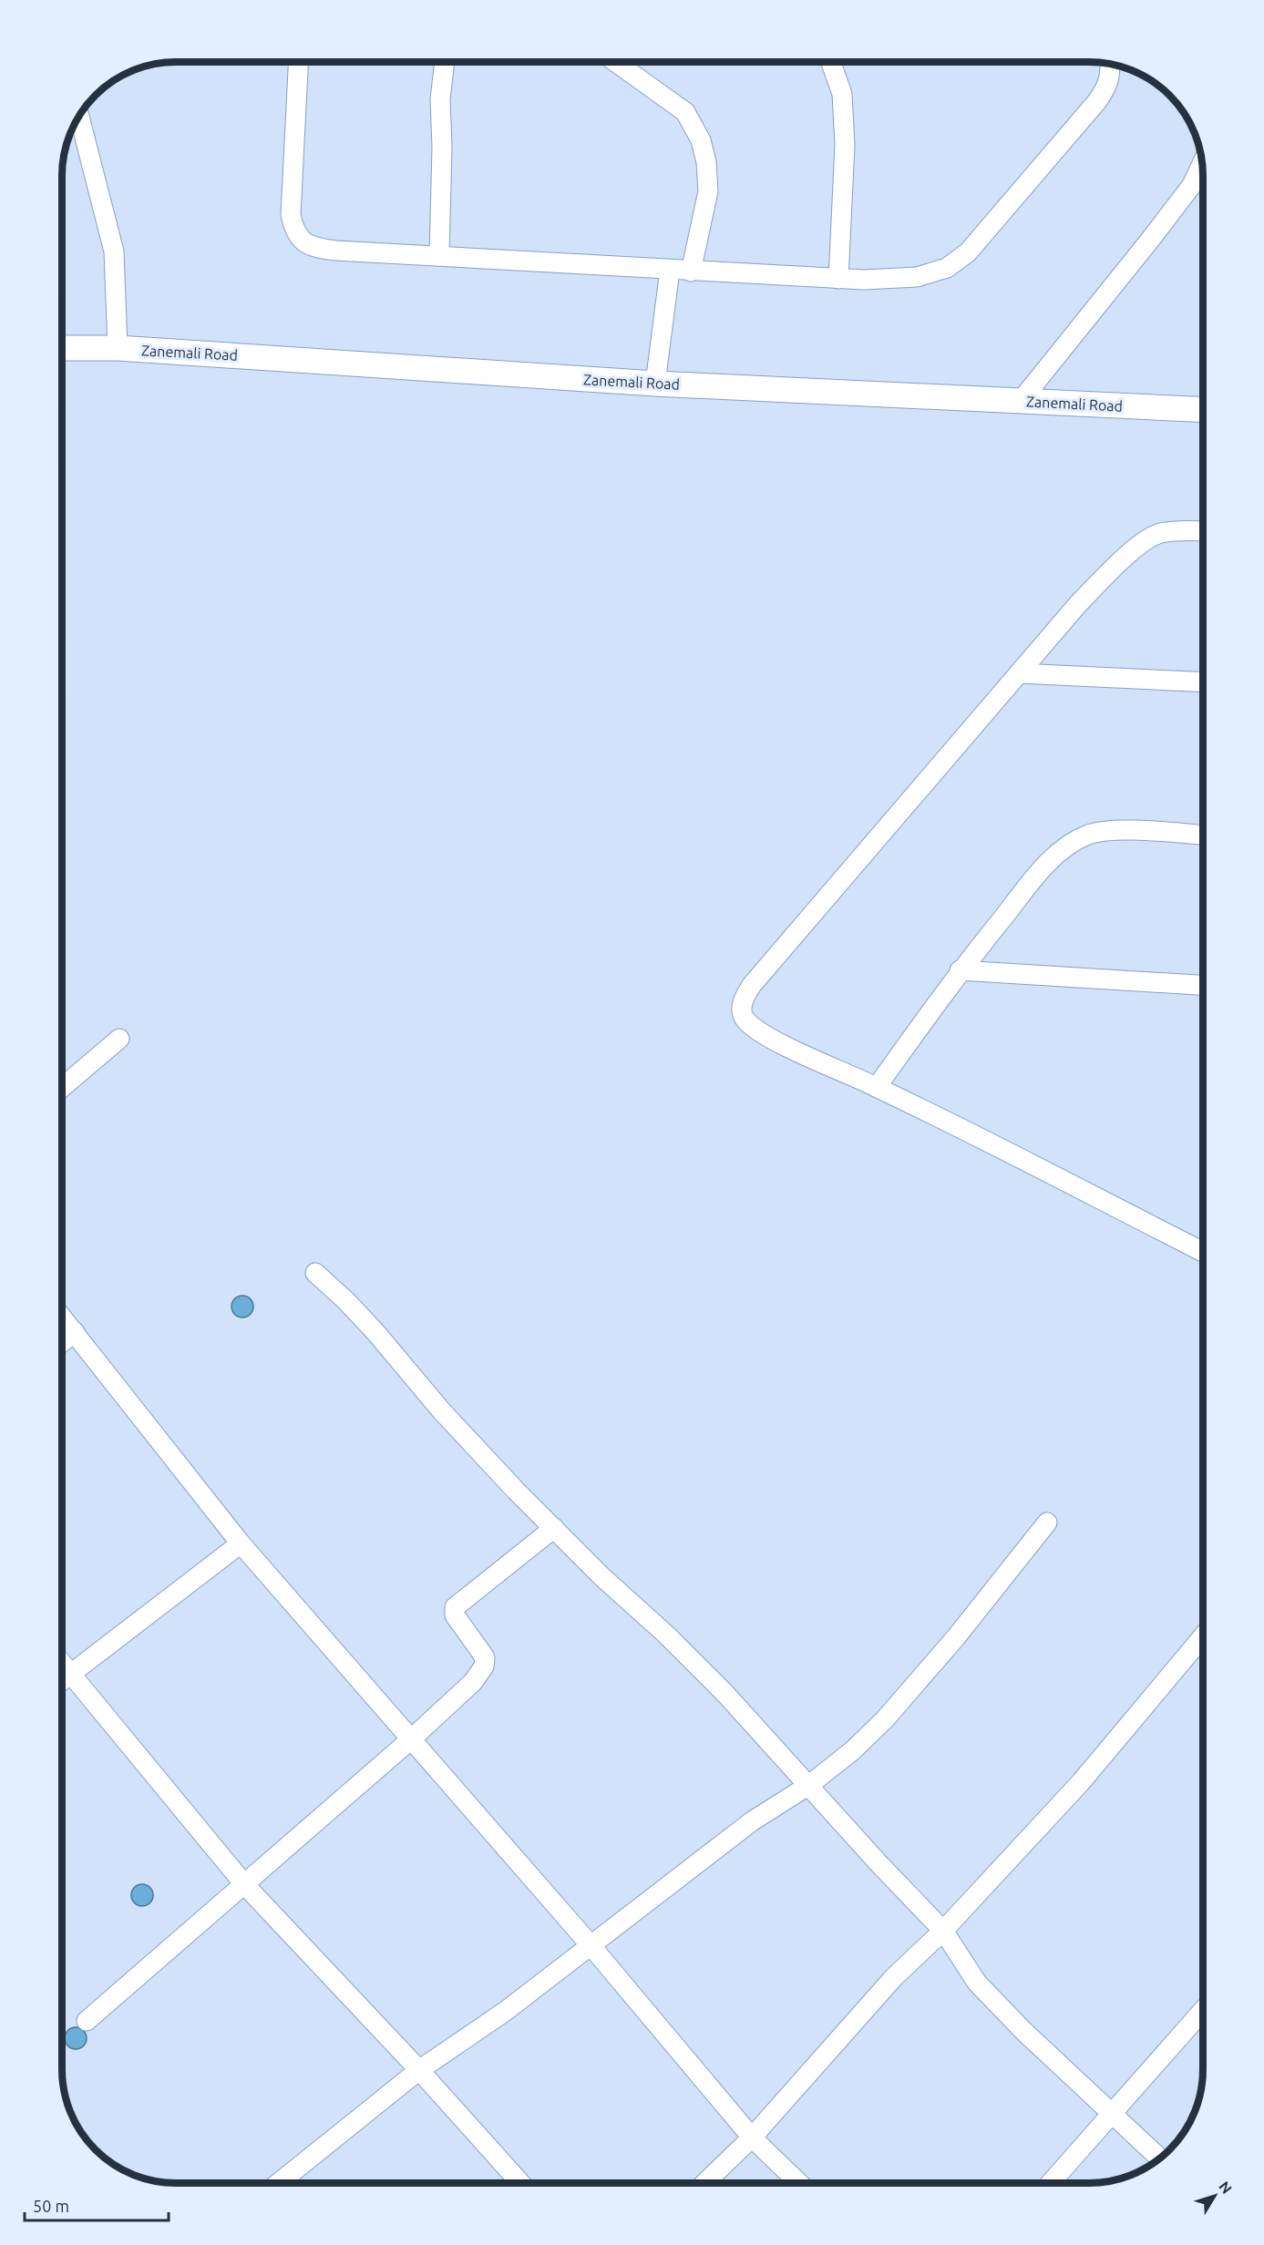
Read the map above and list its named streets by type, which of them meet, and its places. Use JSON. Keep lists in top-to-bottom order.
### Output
{
  "streets": {
    "street": ["Zanemali Road"]
  },
  "scale_bar": "50 m",
  "north": "top right"
}
